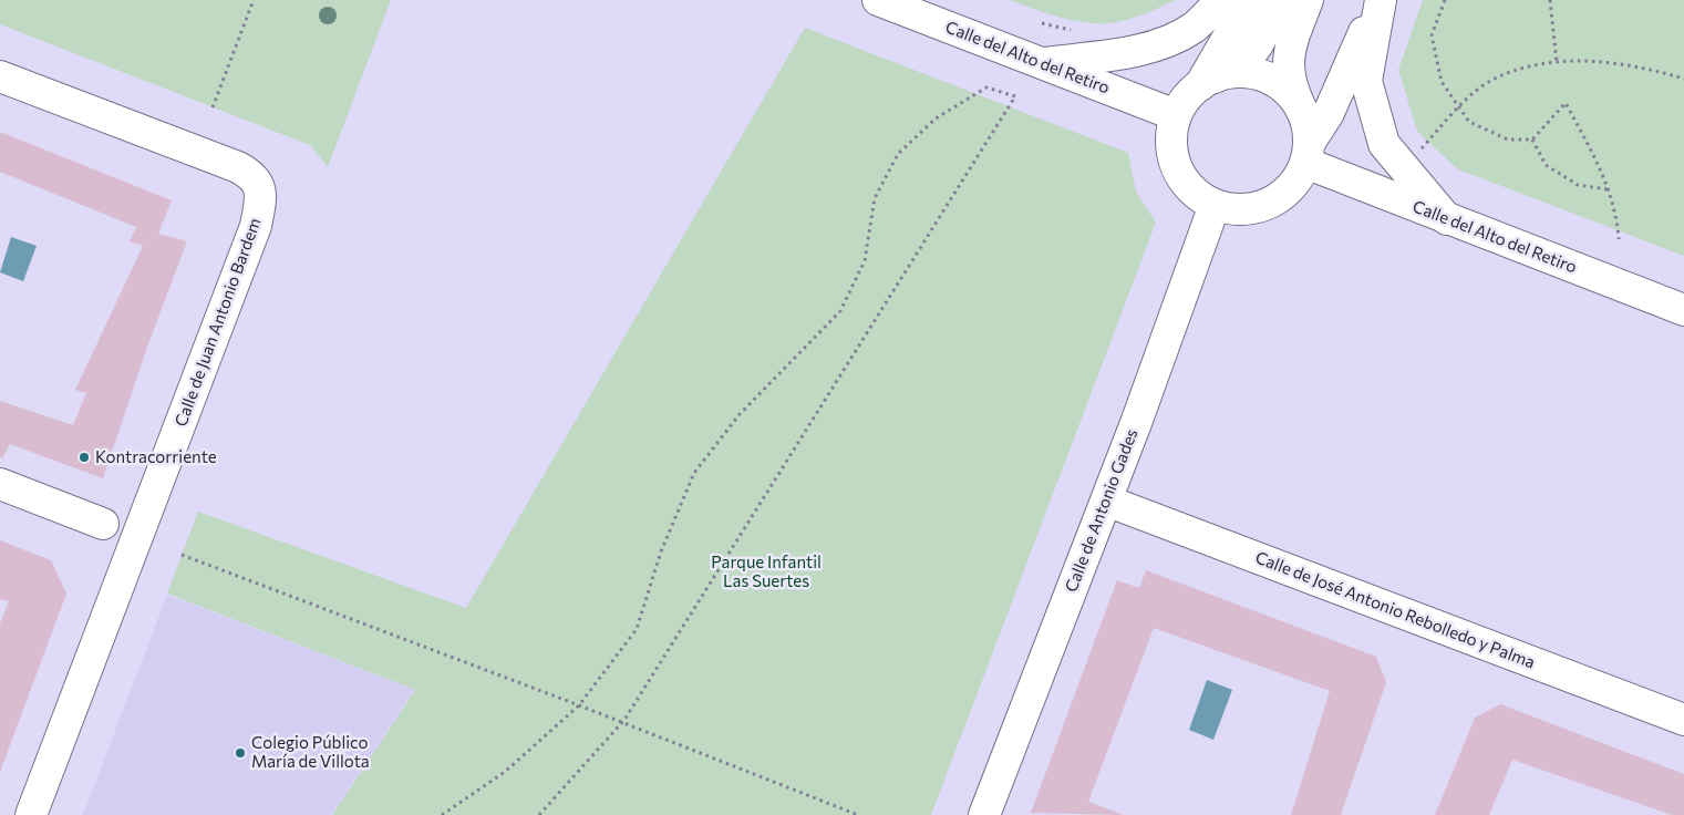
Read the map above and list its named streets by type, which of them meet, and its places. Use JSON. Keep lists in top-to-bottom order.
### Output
{
  "streets": {
    "street": [
      "Calle del Alto del Retiro",
      "Calle de Juan Antonio Bardem",
      "Calle de Antonio Gades",
      "Calle de José Antonio Rebolledo y Palma"
    ]
  },
  "crossings": [
    ["Calle de Antonio Gades", "Calle de José Antonio Rebolledo y Palma"]
  ],
  "parks": ["Parque Infantil Las Suertes"],
  "places": ["Kontracorriente", "Colegio Público María de Villota"]
}
